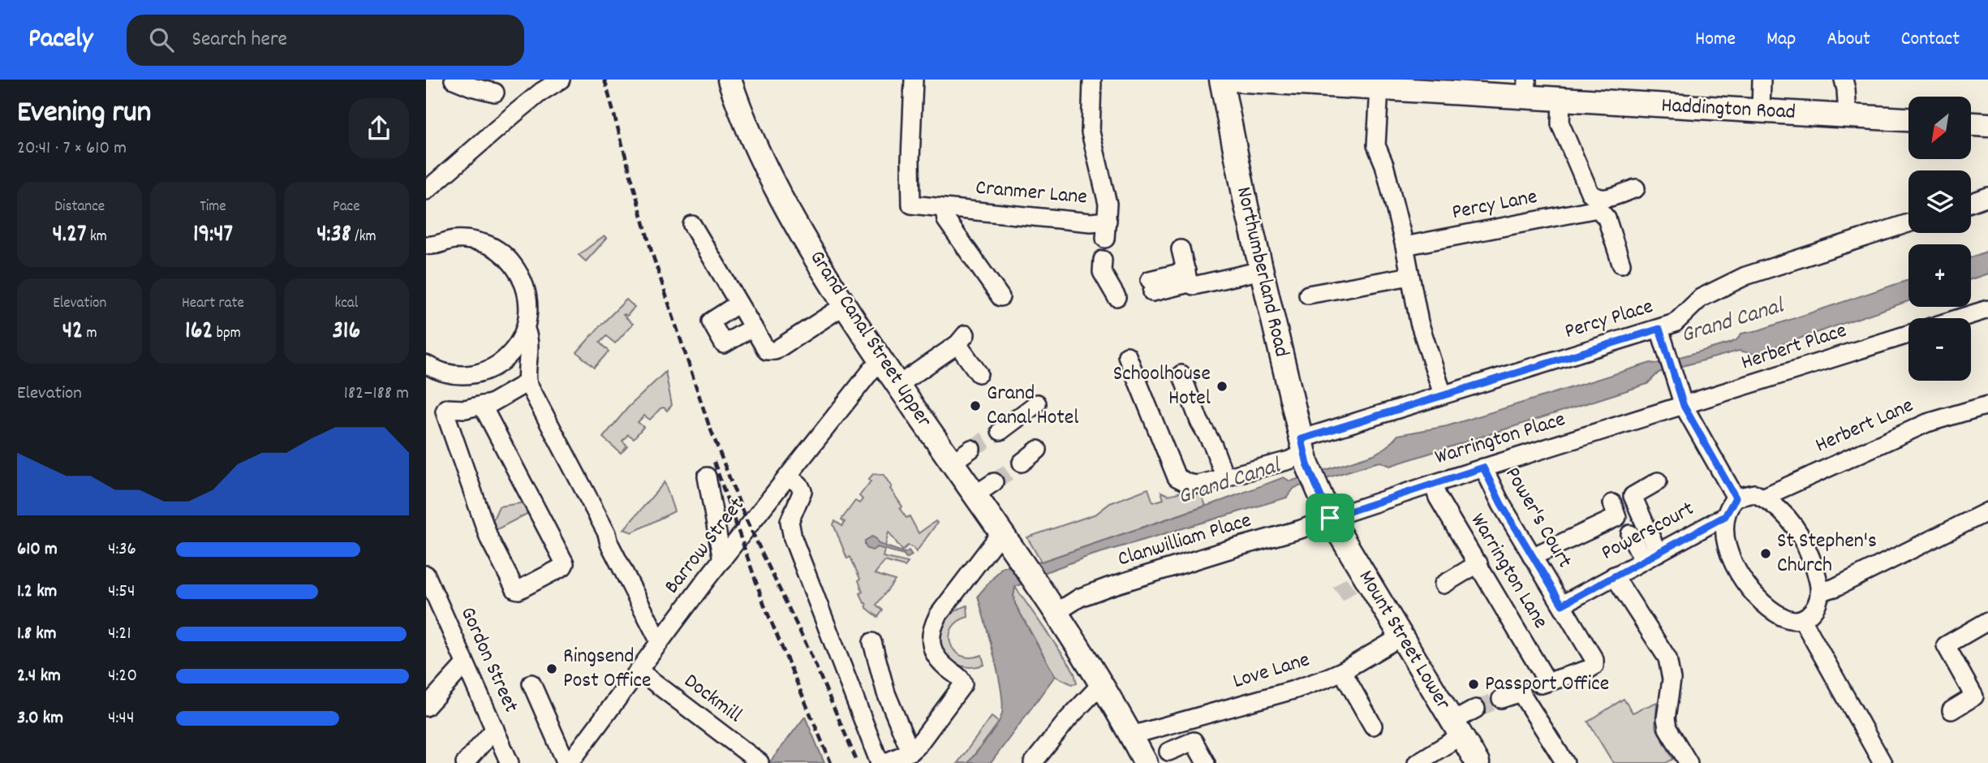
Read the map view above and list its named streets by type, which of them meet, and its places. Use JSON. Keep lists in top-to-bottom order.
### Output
{
  "streets": {
    "main road": [
      "Haddington Road",
      "Northumberland Road",
      "Grand Canal Street Upper",
      "Mount Street Lower"
    ],
    "street": [
      "Cranmer Lane",
      "Percy Lane",
      "Percy Place",
      "Herbert Place",
      "Herbert Lane",
      "Warrington Place",
      "Power's Court",
      "Powerscourt",
      "Clanwilliam Place",
      "Barrow Street",
      "Warrington Lane",
      "Gordon Street",
      "Love Lane",
      "Dockmill"
    ]
  },
  "crossings": [
    ["Northumberland Road", "Percy Place"],
    ["Northumberland Road", "Mount Street Lower"],
    ["Grand Canal Street Upper", "Clanwilliam Place"],
    ["Grand Canal Street Upper", "Barrow Street"],
    ["Grand Canal Street Upper", "Love Lane"],
    ["Herbert Place", "Warrington Place"],
    ["Warrington Place", "Power's Court"],
    ["Warrington Place", "Clanwilliam Place"],
    ["Warrington Place", "Warrington Lane"],
    ["Warrington Place", "Mount Street Lower"],
    ["Power's Court", "Powerscourt"],
    ["Power's Court", "Warrington Lane"],
    ["Clanwilliam Place", "Mount Street Lower"],
    ["Barrow Street", "Dockmill"],
    ["Mount Street Lower", "Love Lane"]
  ],
  "water": ["Grand Canal"],
  "places": [
    "Schoolhouse Hotel",
    "Grand Canal Hotel",
    "St Stephen's Church",
    "Ringsend Post Office",
    "Passport Office"
  ],
  "north": "bottom left",
  "page": {
    "header": "Pacely",
    "search": "Search here",
    "nav": [
      "Home",
      "Map",
      "About",
      "Contact"
    ],
    "heading": ["Evening run", "20:41 · 7 × 610 m"],
    "map_buttons": ["+", "−"],
    "stats": [
      ["Distance", "4.27 km"],
      ["Time", "19:47"],
      ["Pace", "4:38 /km"],
      ["Elevation", "42 m"],
      ["Heart rate", "162 bpm"],
      ["kcal", "316"]
    ],
    "chart": ["Elevation", "182–188 m"],
    "list": [
      {
        "name": "610 m",
        "note": "4:36"
      },
      {
        "name": "1.2 km",
        "note": "4:54"
      },
      {
        "name": "1.8 km",
        "note": "4:21"
      },
      {
        "name": "2.4 km",
        "note": "4:20"
      },
      {
        "name": "3.0 km",
        "note": "4:44"
      }
    ]
  }
}
